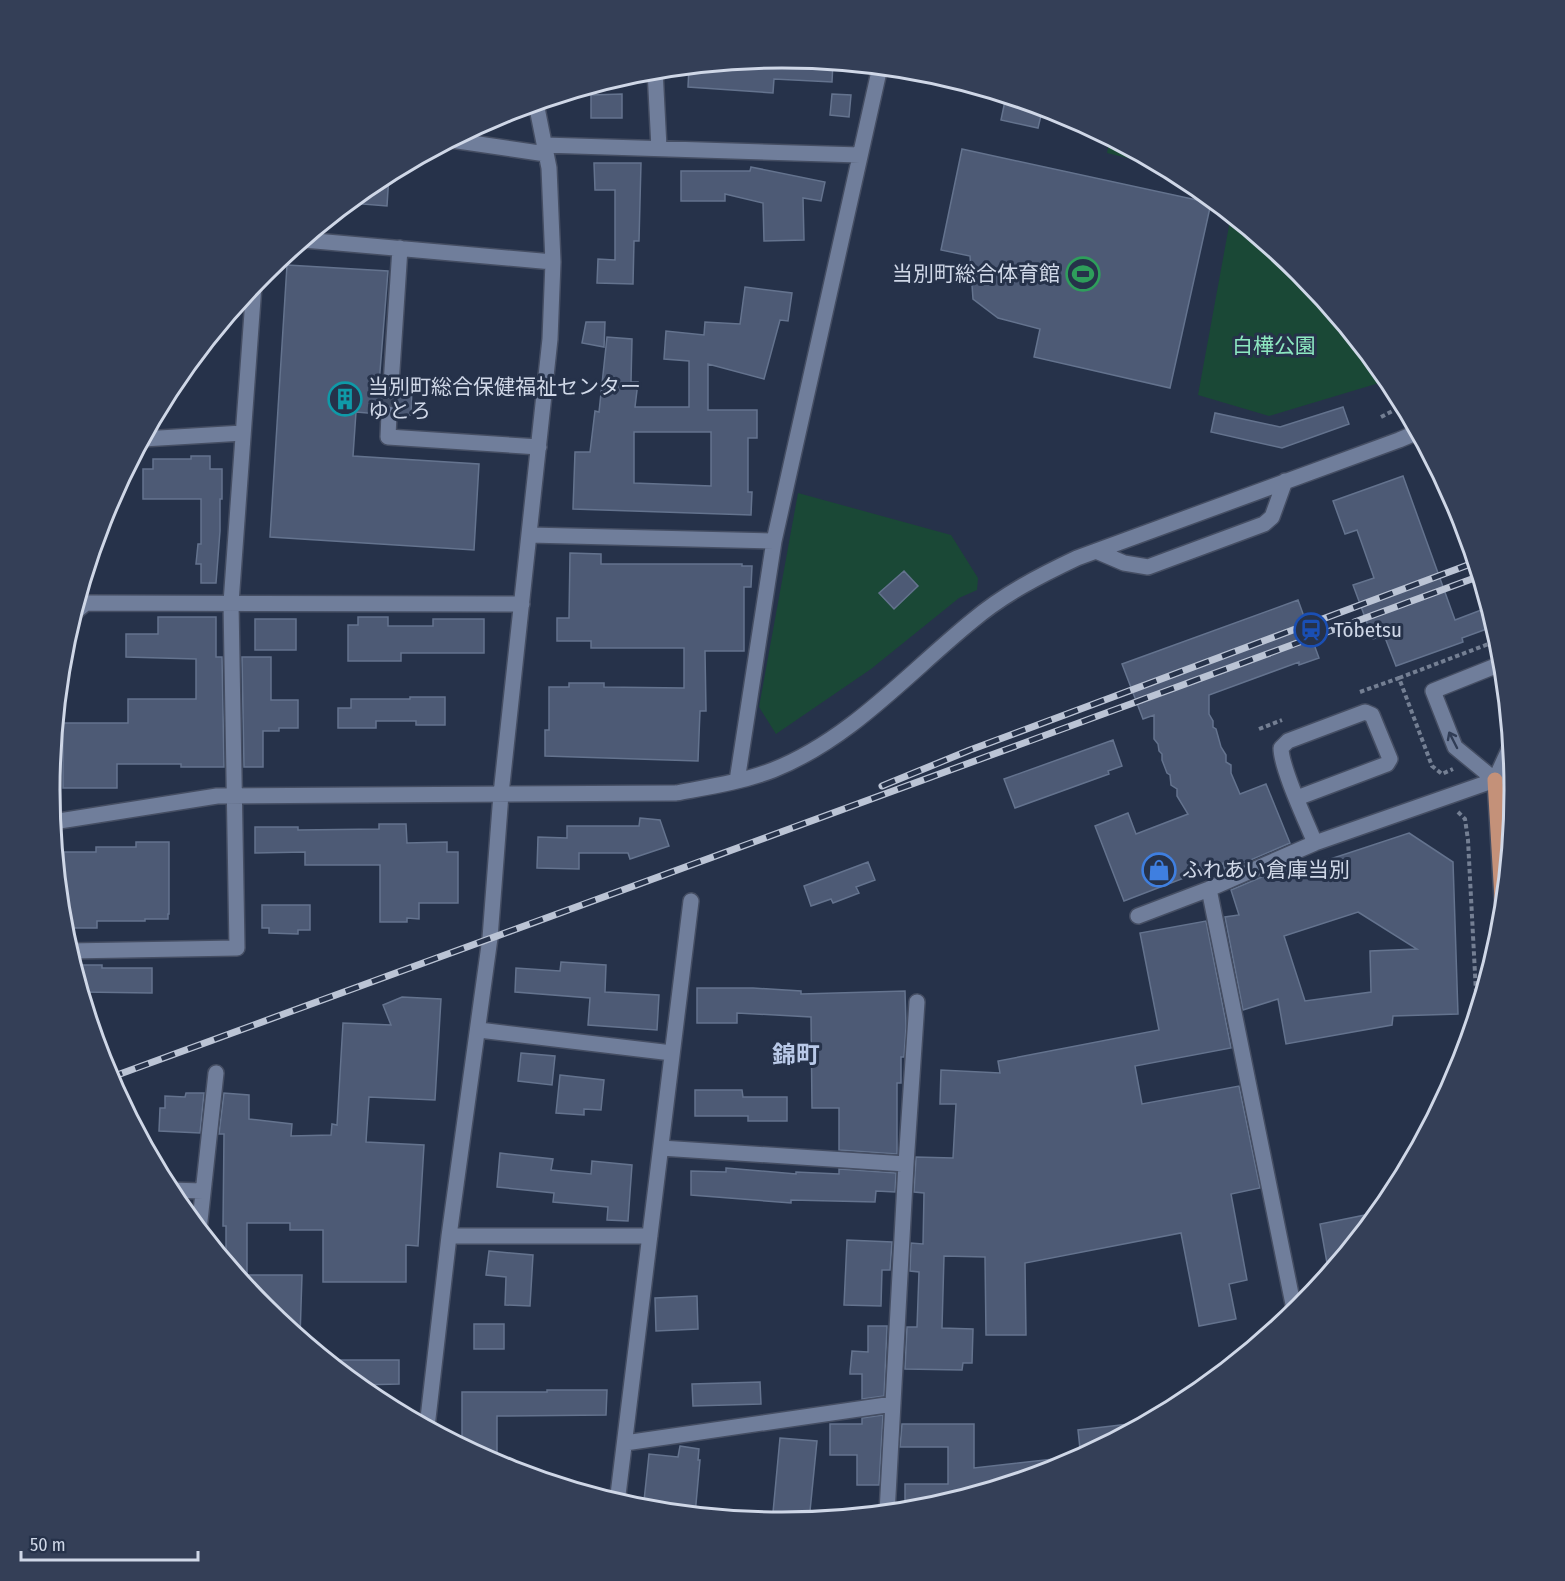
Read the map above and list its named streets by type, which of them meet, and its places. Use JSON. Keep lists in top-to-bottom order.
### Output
{
  "districts": ["錦町"],
  "parks": ["白樺公園"],
  "places": {
    "sports": ["当別町総合体育館"],
    "building": ["当別町総合保健福祉センター ゆとろ"],
    "station": ["Tōbetsu"],
    "shop": ["ふれあい倉庫当別"]
  },
  "scale_bar": "50 m"
}
